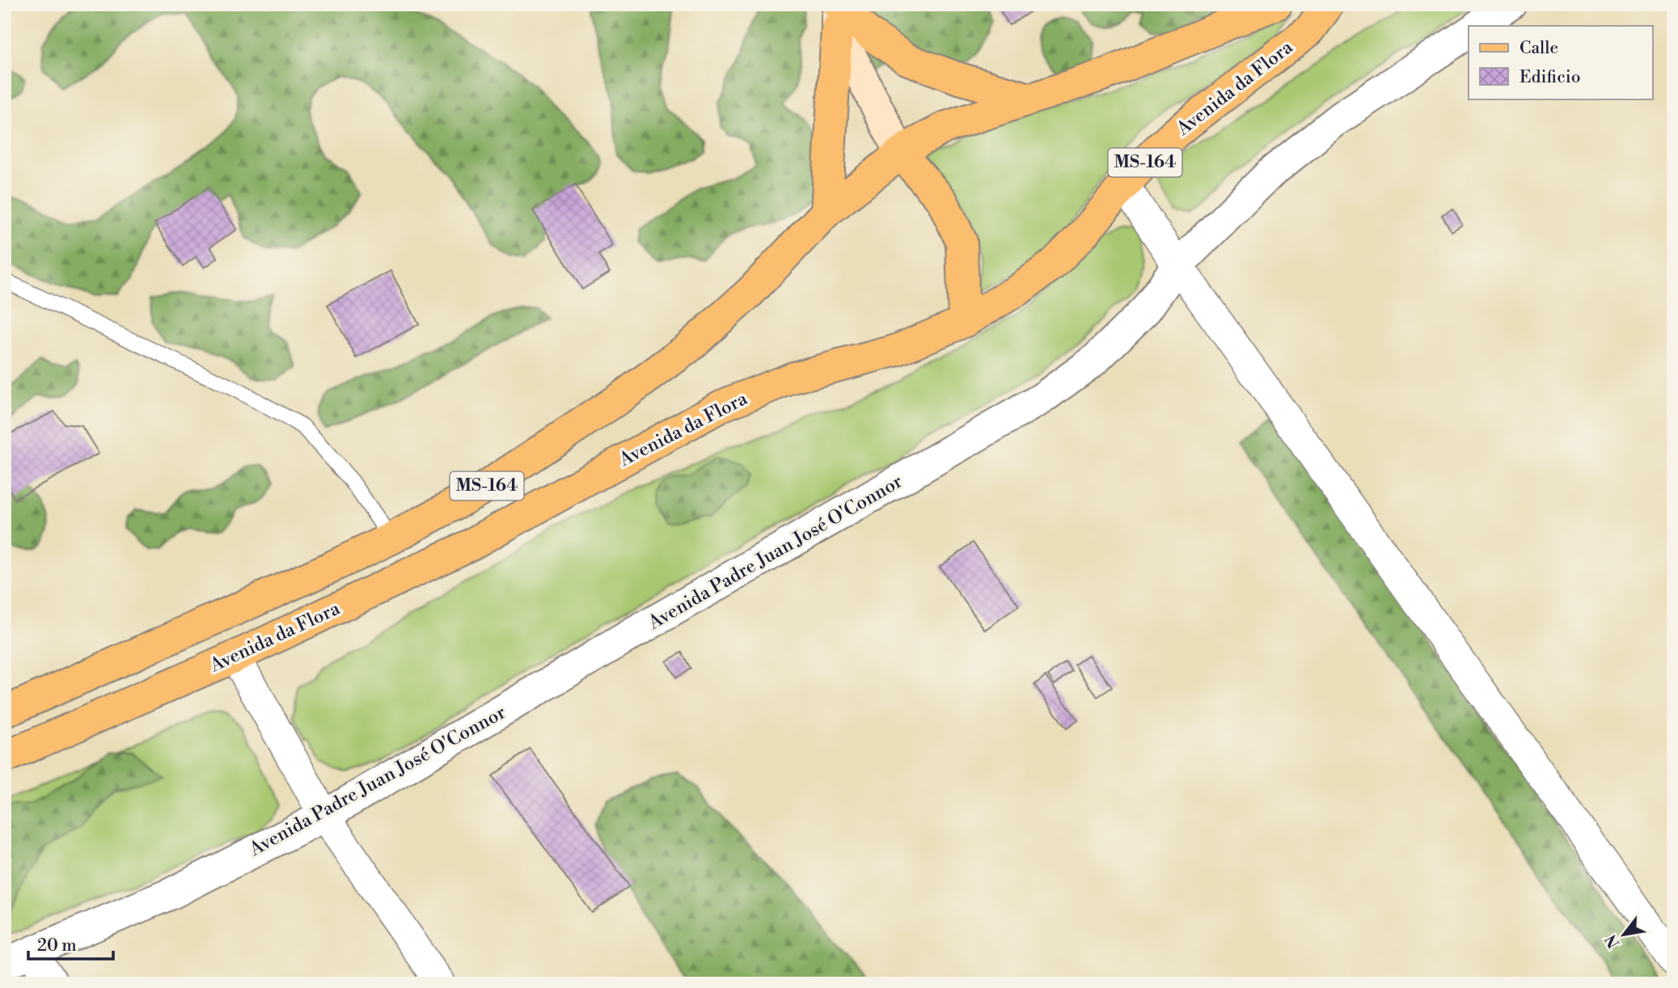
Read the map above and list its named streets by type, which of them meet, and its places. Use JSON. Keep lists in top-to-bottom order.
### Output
{
  "streets": {
    "main road": ["Avenida da Flora", "MS-164"],
    "street": ["Avenida Padre Juan José O'Connor"]
  },
  "legend": ["Calle", "Edificio"],
  "scale_bar": "20 m",
  "north": "bottom left"
}
